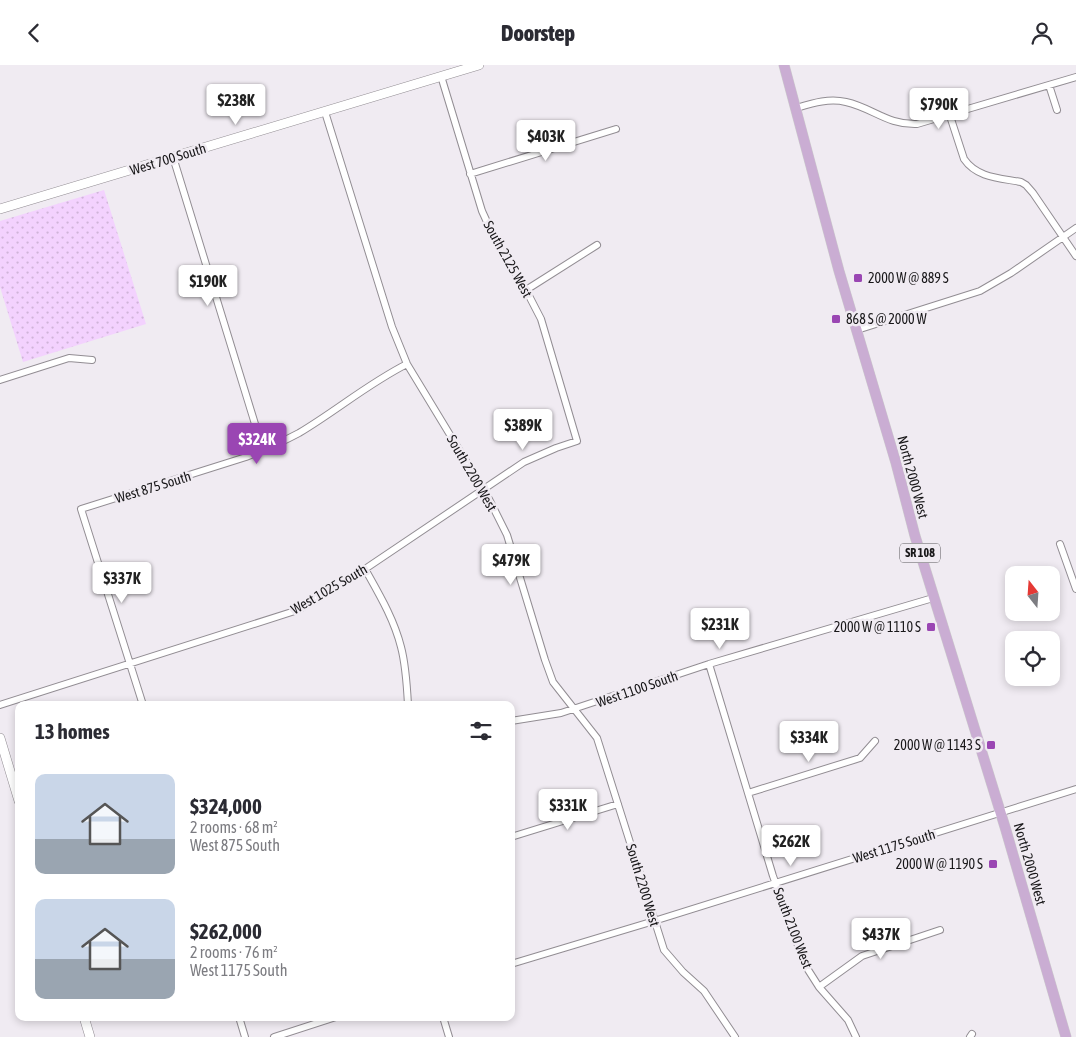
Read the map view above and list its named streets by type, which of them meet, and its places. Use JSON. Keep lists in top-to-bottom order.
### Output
{
  "streets": {
    "main road": ["North 2000 West", "SR 108"],
    "street": [
      "West 700 South",
      "South 2125 West",
      "South 2200 West",
      "West 875 South",
      "West 1025 South",
      "West 1100 South",
      "West 1175 South",
      "South 2100 West"
    ]
  },
  "crossings": [
    ["West 700 South", "South 2125 West"],
    ["West 700 South", "South 2200 West"],
    ["South 2125 West", "West 1025 South"],
    ["South 2200 West", "West 875 South"],
    ["South 2200 West", "West 1025 South"],
    ["South 2200 West", "West 1100 South"],
    ["South 2200 West", "West 1175 South"],
    ["North 2000 West", "West 1100 South"],
    ["North 2000 West", "West 1175 South"],
    ["West 875 South", "West 1025 South"],
    ["West 1100 South", "South 2100 West"],
    ["West 1175 South", "South 2100 West"]
  ],
  "places": {
    "transit": [
      "2000 W @ 889 S",
      "868 S @ 2000 W",
      "2000 W @ 1110 S",
      "2000 W @ 1143 S",
      "2000 W @ 1190 S"
    ]
  },
  "north": "top",
  "page": {
    "header": "Doorstep",
    "price": [
      "$238K",
      "$790K",
      "$403K",
      "$190K",
      "$389K",
      "$324K",
      "$479K",
      "$337K",
      "$231K",
      "$334K",
      "$331K",
      "$262K",
      "$437K"
    ],
    "heading": "13 homes",
    "list": [
      {
        "name": "$324,000",
        "note": "2 rooms · 68 m² · West 875 South"
      },
      {
        "name": "$262,000",
        "note": "2 rooms · 76 m² · West 1175 South"
      }
    ]
  }
}
